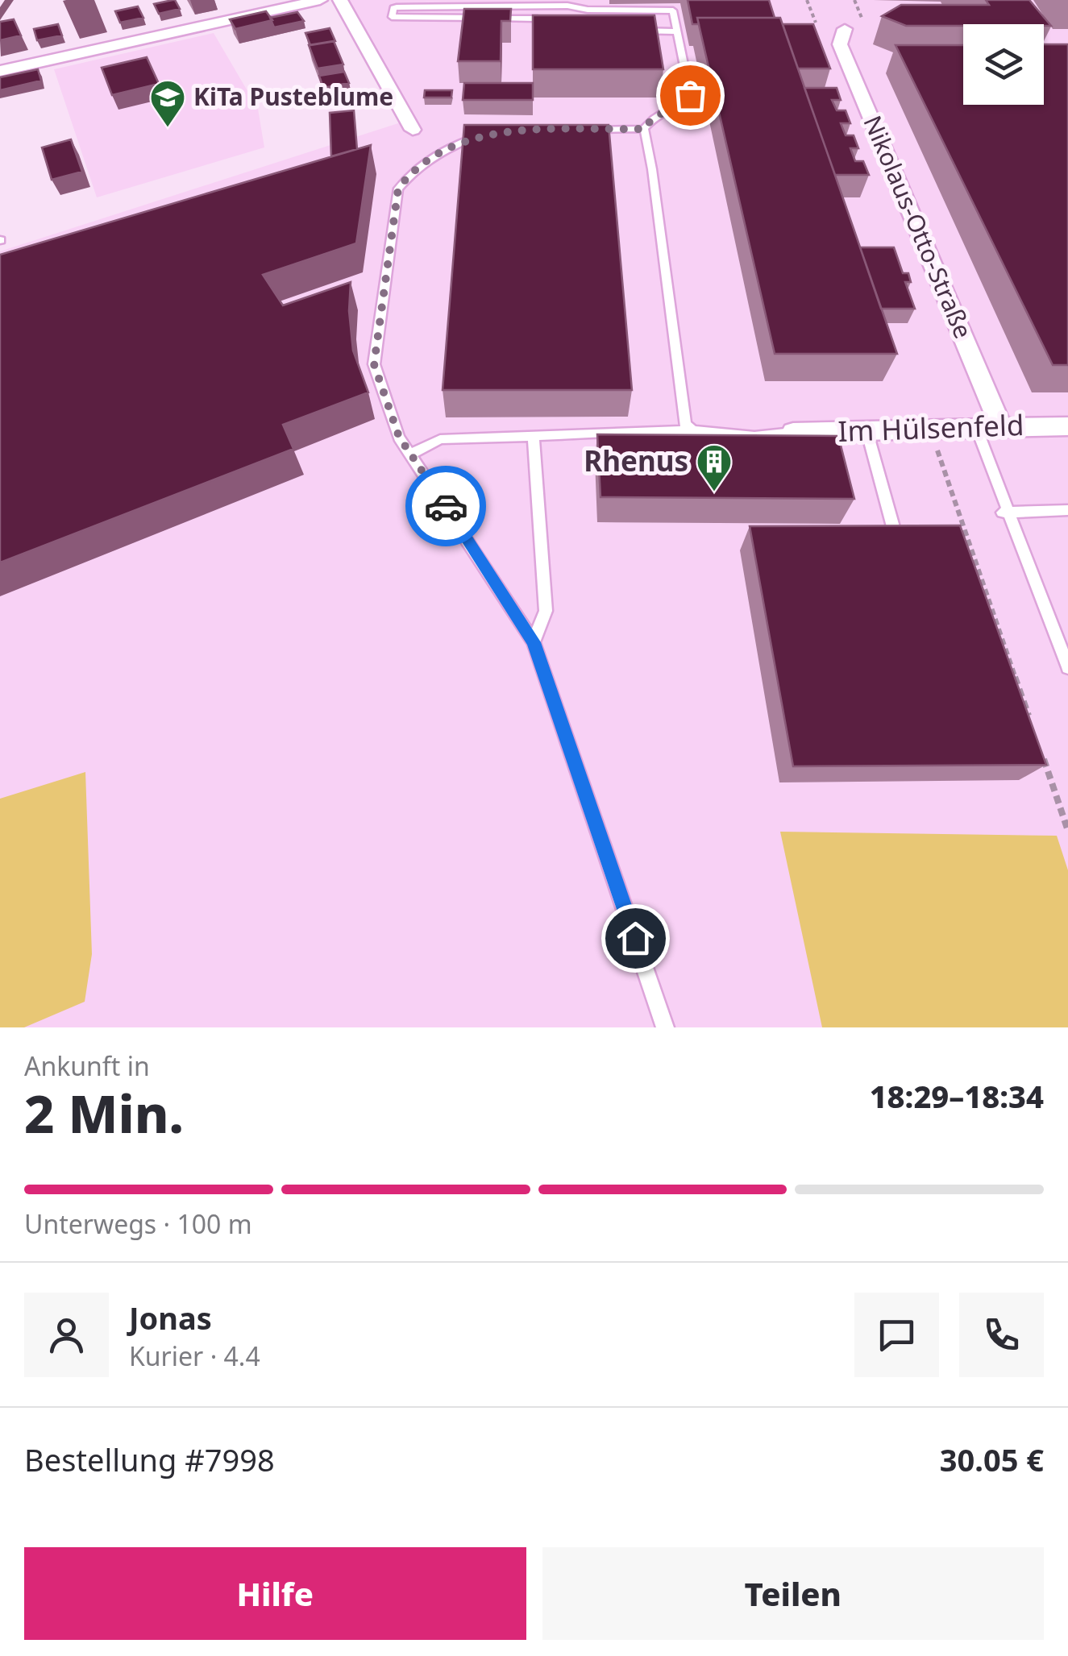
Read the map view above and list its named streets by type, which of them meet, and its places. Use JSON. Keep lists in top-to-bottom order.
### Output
{
  "streets": {
    "street": ["Nikolaus-Otto-Straße", "Im Hülsenfeld"]
  },
  "crossings": [
    ["Nikolaus-Otto-Straße", "Im Hülsenfeld"]
  ],
  "places": {
    "school or university": ["KiTa Pusteblume"],
    "building": ["Rhenus"]
  },
  "page": {
    "heading": ["2 Min.", "Ankunft in", "18:29–18:34"],
    "panel": [
      "Jonas",
      "Kurier · 4.4",
      "Bestellung #7998",
      "30.05 €"
    ],
    "bar": "Unterwegs · 100 m",
    "buttons": ["Hilfe", "Teilen"]
  }
}
